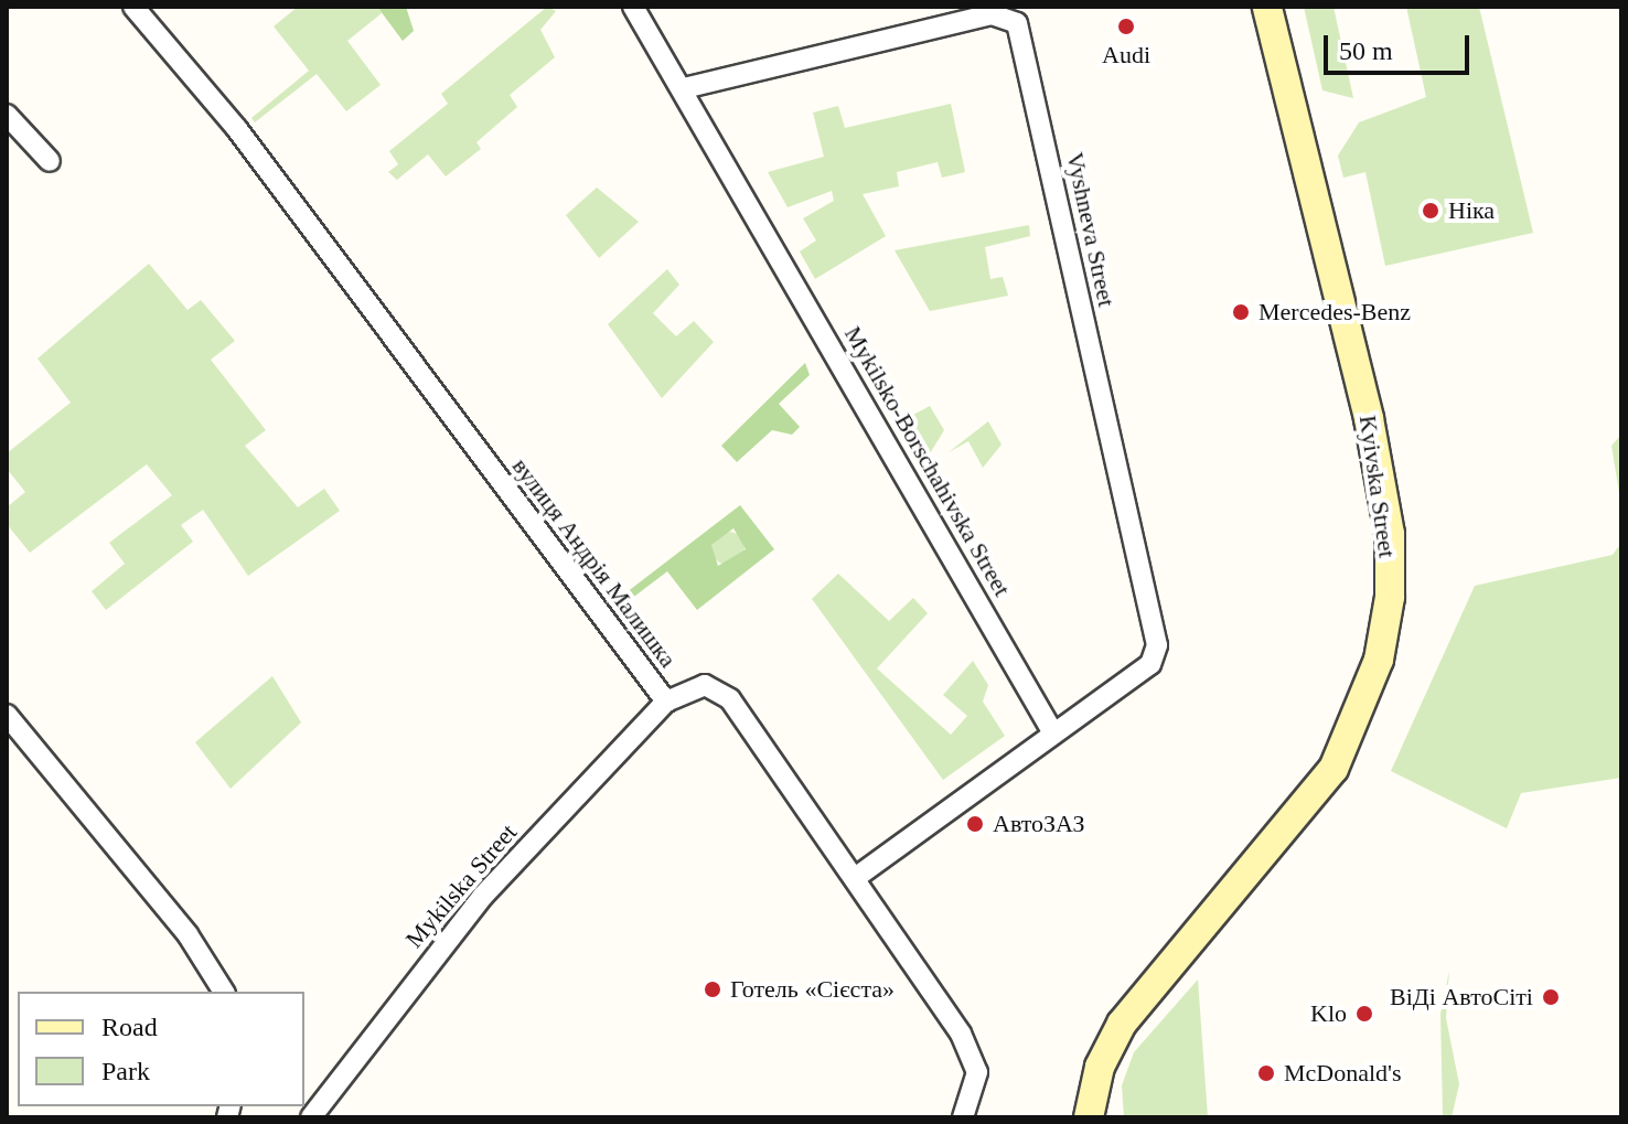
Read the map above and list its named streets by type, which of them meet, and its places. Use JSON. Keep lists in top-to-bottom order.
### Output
{
  "streets": {
    "main road": ["Kyivska Street"],
    "street": [
      "Vyshneva Street",
      "Mykilsko-Borschahivska Street",
      "вулиця Андрія Малишка",
      "Mykilska Street"
    ]
  },
  "crossings": [
    ["Vyshneva Street", "Mykilsko-Borschahivska Street"],
    ["вулиця Андрія Малишка", "Mykilska Street"]
  ],
  "places": [
    "Audi",
    "Ніка",
    "Mercedes-Benz",
    "АвтоЗАЗ",
    "Готель «Сієста»",
    "ВіДі АвтоСіті",
    "Klo",
    "McDonald's"
  ],
  "legend": ["Road", "Park"],
  "scale_bar": "50 m"
}
